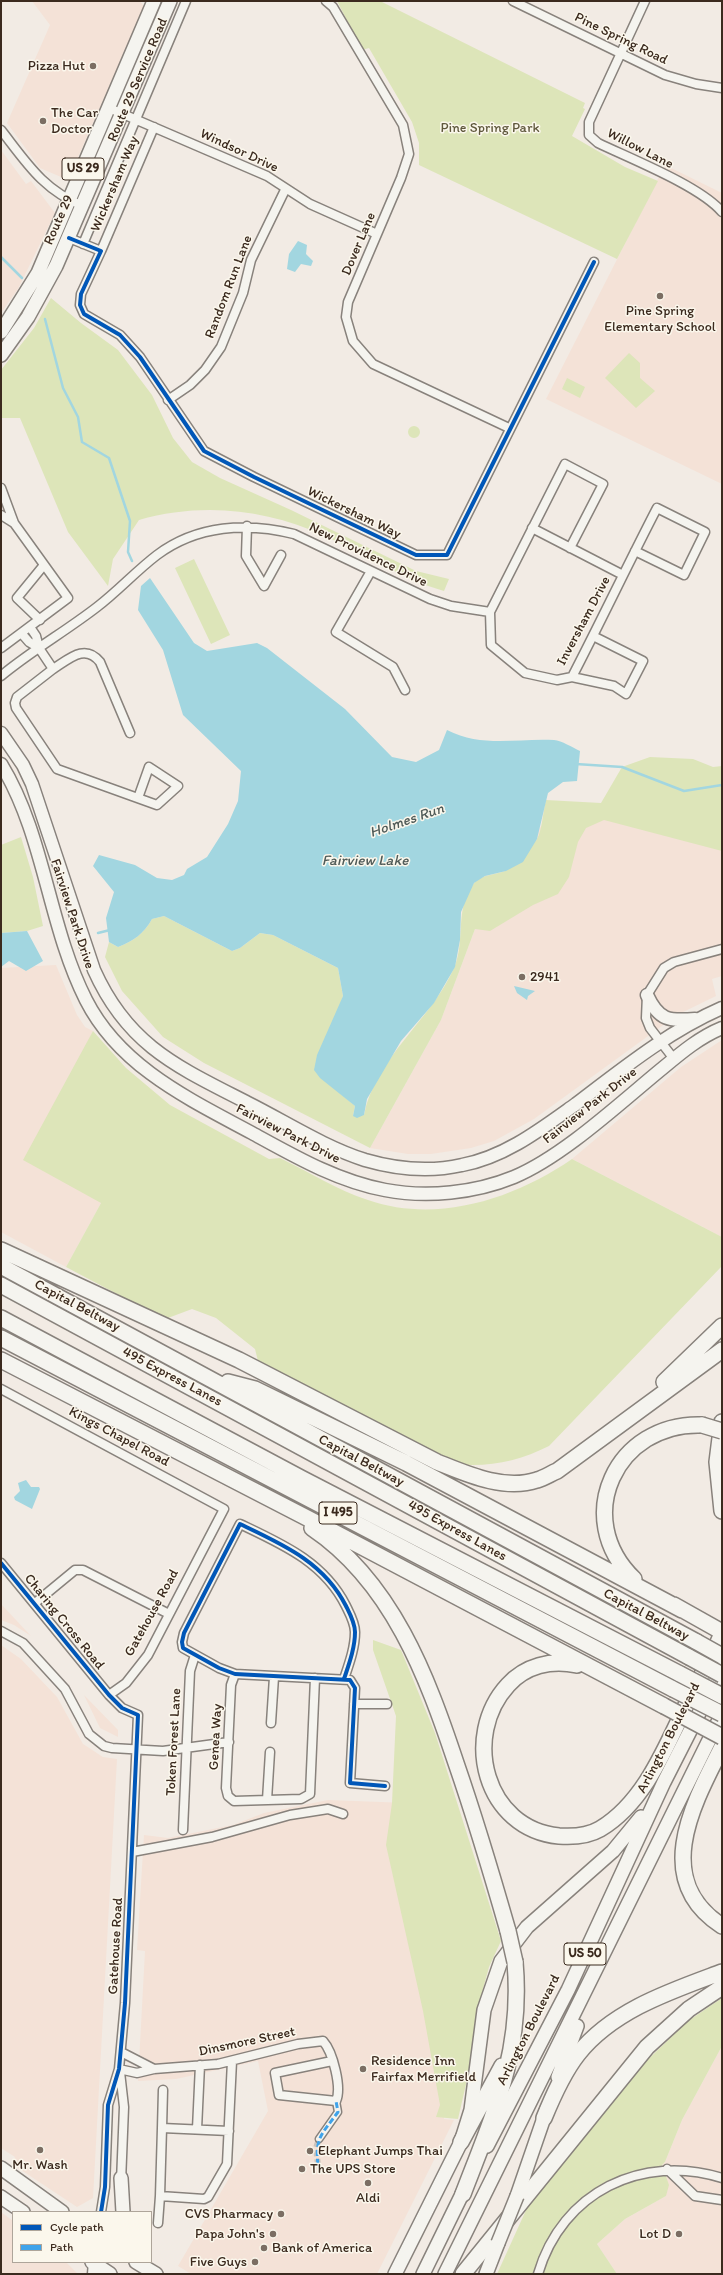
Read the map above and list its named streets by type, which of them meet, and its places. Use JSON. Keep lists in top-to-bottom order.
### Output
{
  "streets": {
    "highway": ["Capital Beltway", "495 Express Lanes", "I 495"],
    "main road": [
      "US 29",
      "Route 29",
      "Fairview Park Drive",
      "Arlington Boulevard",
      "US 50"
    ],
    "street": [
      "Pine Spring Road",
      "Route 29 Service Road",
      "Willow Lane",
      "Windsor Drive",
      "Wickersham Way",
      "Dover Lane",
      "Random Run Lane",
      "New Providence Drive",
      "Inversham Drive",
      "Kings Chapel Road",
      "Gatehouse Road",
      "Charing Cross Road",
      "Genea Way",
      "Token Forest Lane",
      "Dinsmore Street"
    ]
  },
  "crossings": [
    ["Pine Spring Road", "Willow Lane"],
    ["Route 29 Service Road", "Windsor Drive"],
    ["Route 29 Service Road", "Wickersham Way"],
    ["Windsor Drive", "Wickersham Way"],
    ["Windsor Drive", "Route 29"],
    ["Windsor Drive", "Dover Lane"],
    ["Windsor Drive", "Random Run Lane"],
    ["Wickersham Way", "Dover Lane"],
    ["Wickersham Way", "Random Run Lane"],
    ["New Providence Drive", "Inversham Drive"],
    ["Kings Chapel Road", "Gatehouse Road"],
    ["I 495", "US 50"],
    ["Gatehouse Road", "Charing Cross Road"],
    ["Gatehouse Road", "Dinsmore Street"]
  ],
  "water": ["Holmes Run", "Fairview Lake"],
  "parks": ["Pine Spring Park"],
  "places": [
    "Pizza Hut",
    "The Car Doctor",
    "Pine Spring Elementary School",
    "2941",
    "Residence Inn Fairfax Merrifield",
    "Mr. Wash",
    "Elephant Jumps Thai",
    "The UPS Store",
    "Aldi",
    "CVS Pharmacy",
    "Papa John's",
    "Lot D",
    "Bank of America",
    "Five Guys"
  ],
  "legend": ["Cycle path", "Path"]
}
